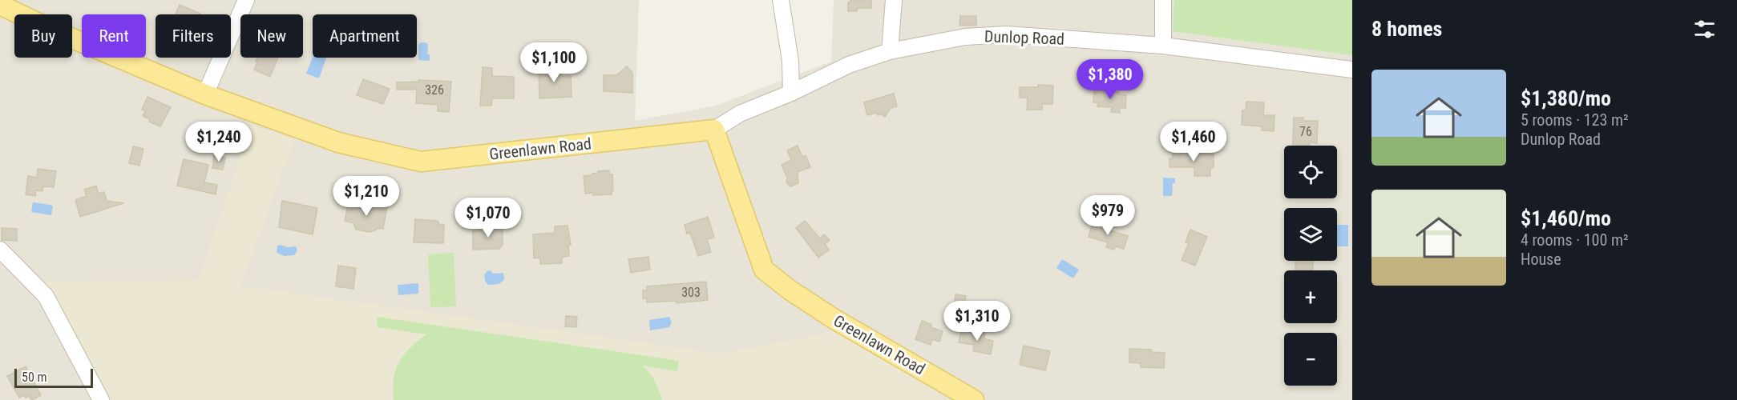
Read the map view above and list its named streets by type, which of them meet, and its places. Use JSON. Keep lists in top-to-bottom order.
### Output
{
  "streets": {
    "main road": ["Greenlawn Road"],
    "street": ["Dunlop Road"]
  },
  "crossings": [
    ["Dunlop Road", "Greenlawn Road"]
  ],
  "house_numbers": ["326", "76", "303"],
  "scale_bar": "50 m",
  "page": {
    "heading": "8 homes",
    "chip": [
      "Buy",
      "Rent",
      "Filters",
      "New",
      "Apartment"
    ],
    "price": [
      "$1,100",
      "$1,380",
      "$1,240",
      "$1,460",
      "$1,210",
      "$979",
      "$1,070",
      "$1,310"
    ],
    "list": [
      {
        "name": "$1,380/mo",
        "note": "5 rooms · 123 m² · Dunlop Road"
      },
      {
        "name": "$1,460/mo",
        "note": "4 rooms · 100 m² · House"
      }
    ],
    "map_buttons": ["+", "−"],
    "scale": "50 m"
  }
}
